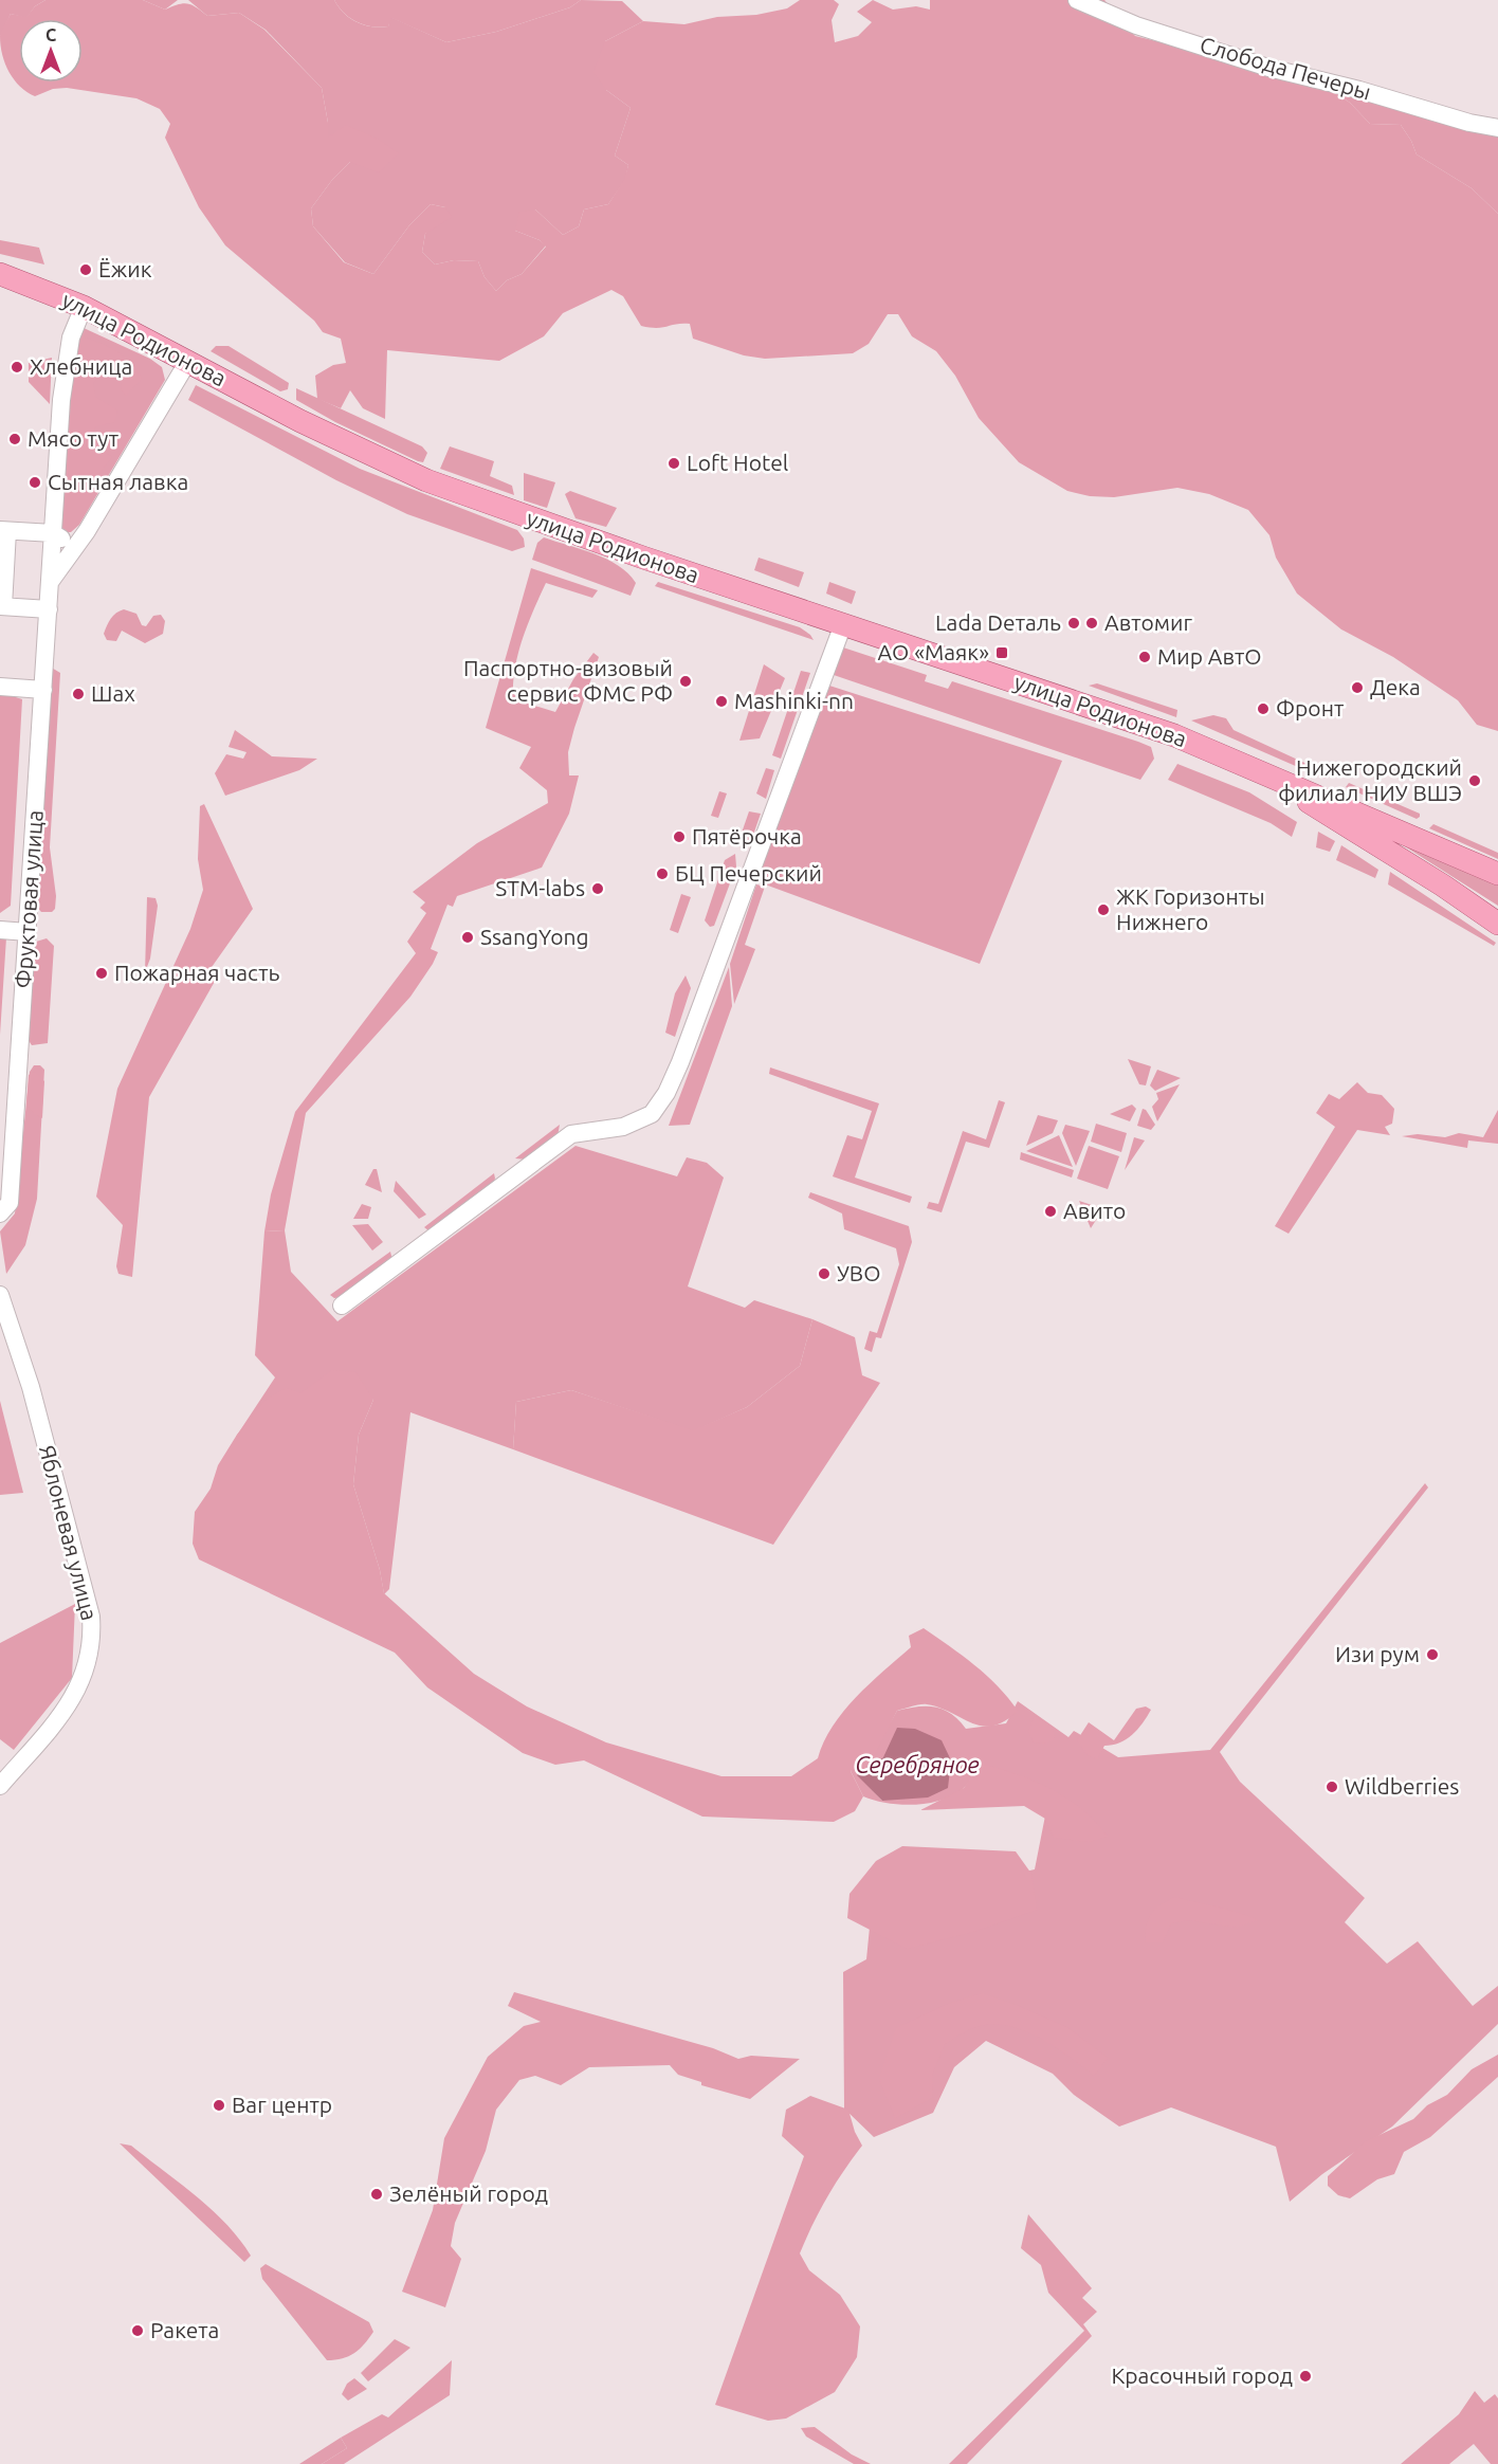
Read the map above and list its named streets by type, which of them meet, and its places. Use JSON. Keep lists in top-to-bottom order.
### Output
{
  "streets": {
    "main road": ["улица Родионова"],
    "street": ["Слобода Печеры", "Фруктовая улица", "Яблоневая улица"]
  },
  "crossings": [
    ["улица Родионова", "Фруктовая улица"]
  ],
  "water": ["Серебряное"],
  "places": {
    "other": [
      "Ёжик",
      "Хлебница",
      "Мясо тут",
      "Loft Hotel",
      "Сытная лавка",
      "Lada Dеталь",
      "Автомиг",
      "Мир АвтО",
      "Паспортно-визовый сервис ФМС РФ",
      "Дека",
      "Шах",
      "Mashinki-nn",
      "Фронт",
      "Нижегородский филиал НИУ ВШЭ",
      "Пятёрочка",
      "БЦ Печерский",
      "STM-labs",
      "ЖК Горизонты Нижнего",
      "SsangYong",
      "Пожарная часть",
      "Авито",
      "УВО",
      "Изи рум",
      "Wildberries",
      "Ваг центр",
      "Зелёный город",
      "Ракета",
      "Красочный город"
    ],
    "transit": ["АО «Маяк»"]
  },
  "north": "top"
}
